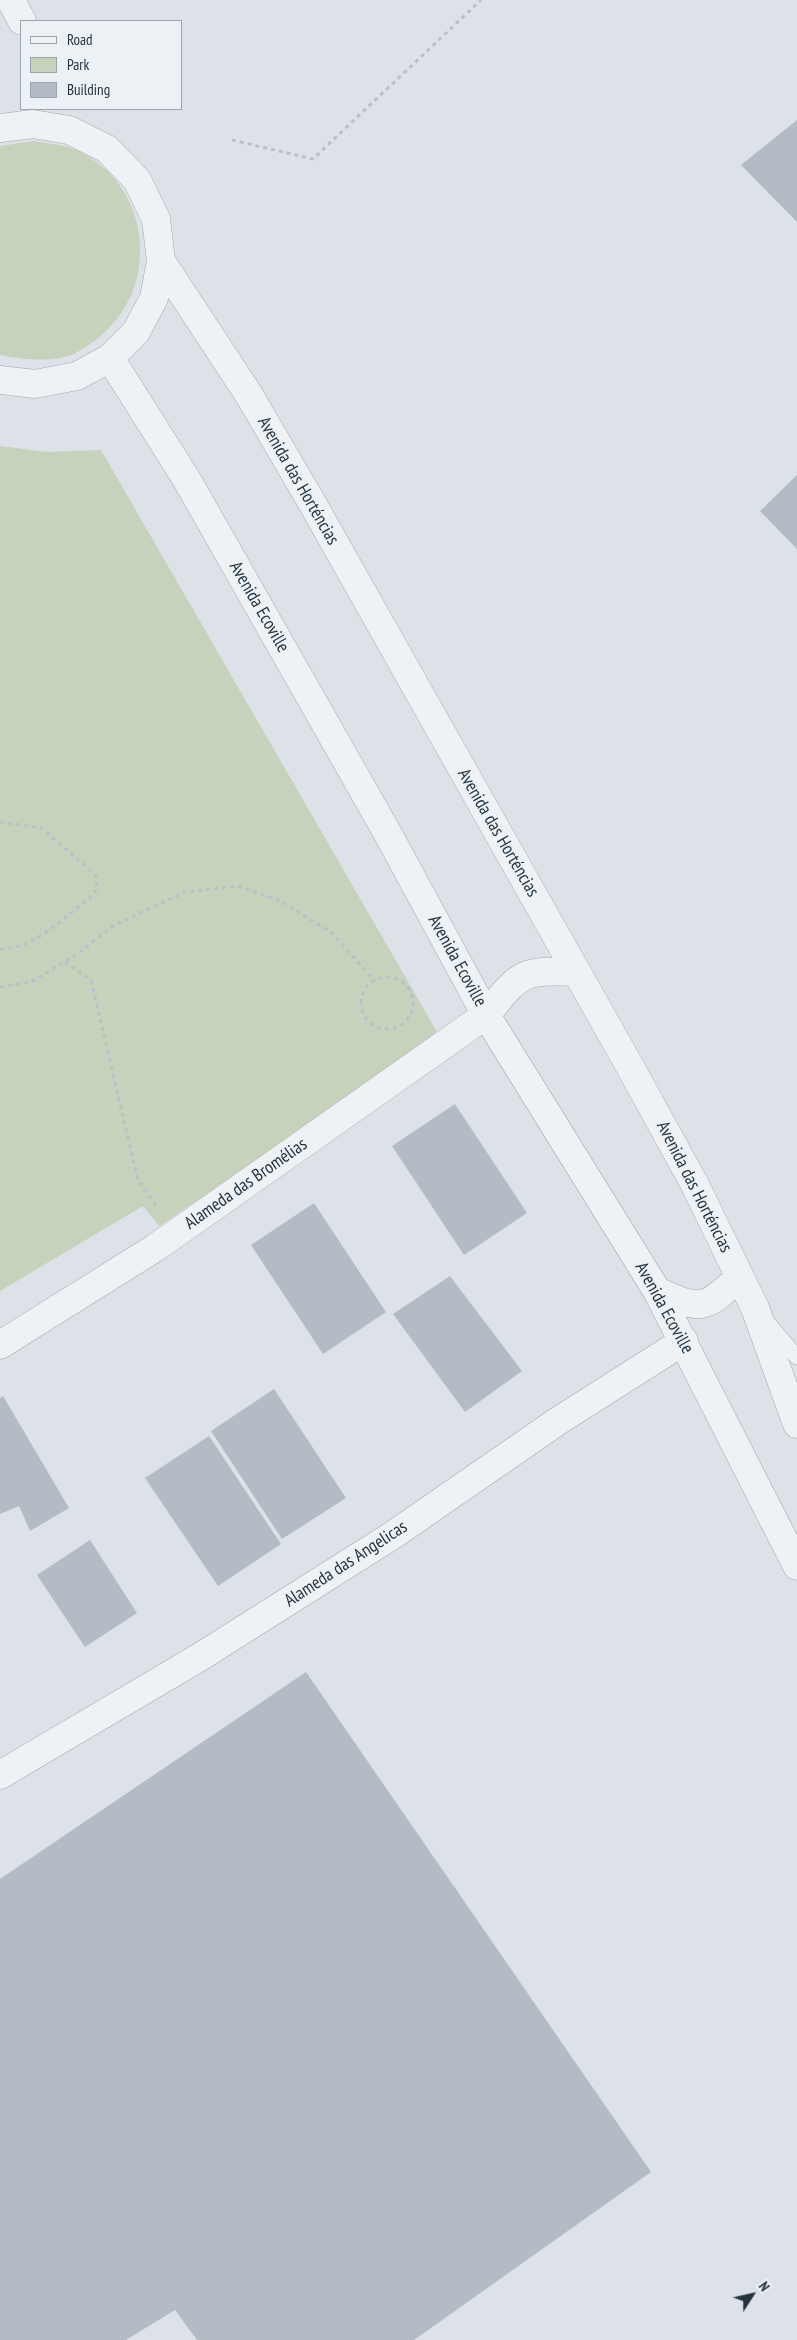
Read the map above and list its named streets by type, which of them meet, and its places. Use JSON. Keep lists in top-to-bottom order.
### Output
{
  "streets": {
    "street": [
      "Avenida das Horténcias",
      "Avenida Ecoville",
      "Alameda das Bromélias",
      "Alameda das Angelicas"
    ]
  },
  "crossings": [
    ["Avenida das Horténcias", "Avenida Ecoville"],
    ["Avenida das Horténcias", "Alameda das Bromélias"],
    ["Avenida Ecoville", "Alameda das Bromélias"],
    ["Avenida Ecoville", "Alameda das Angelicas"]
  ],
  "legend": ["Road", "Park", "Building"],
  "north": "top right"
}
